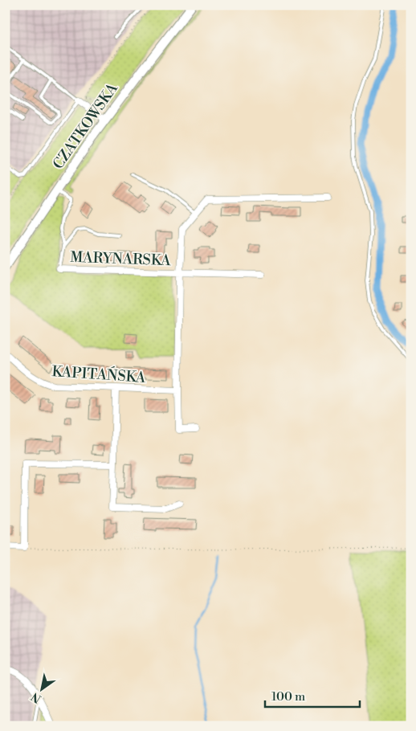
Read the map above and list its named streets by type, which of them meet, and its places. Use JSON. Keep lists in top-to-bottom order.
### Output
{
  "streets": {
    "street": ["CZATKOWSKA", "MARYNARSKA", "KAPITAŃSKA"]
  },
  "scale_bar": "100 m",
  "north": "bottom left"
}
